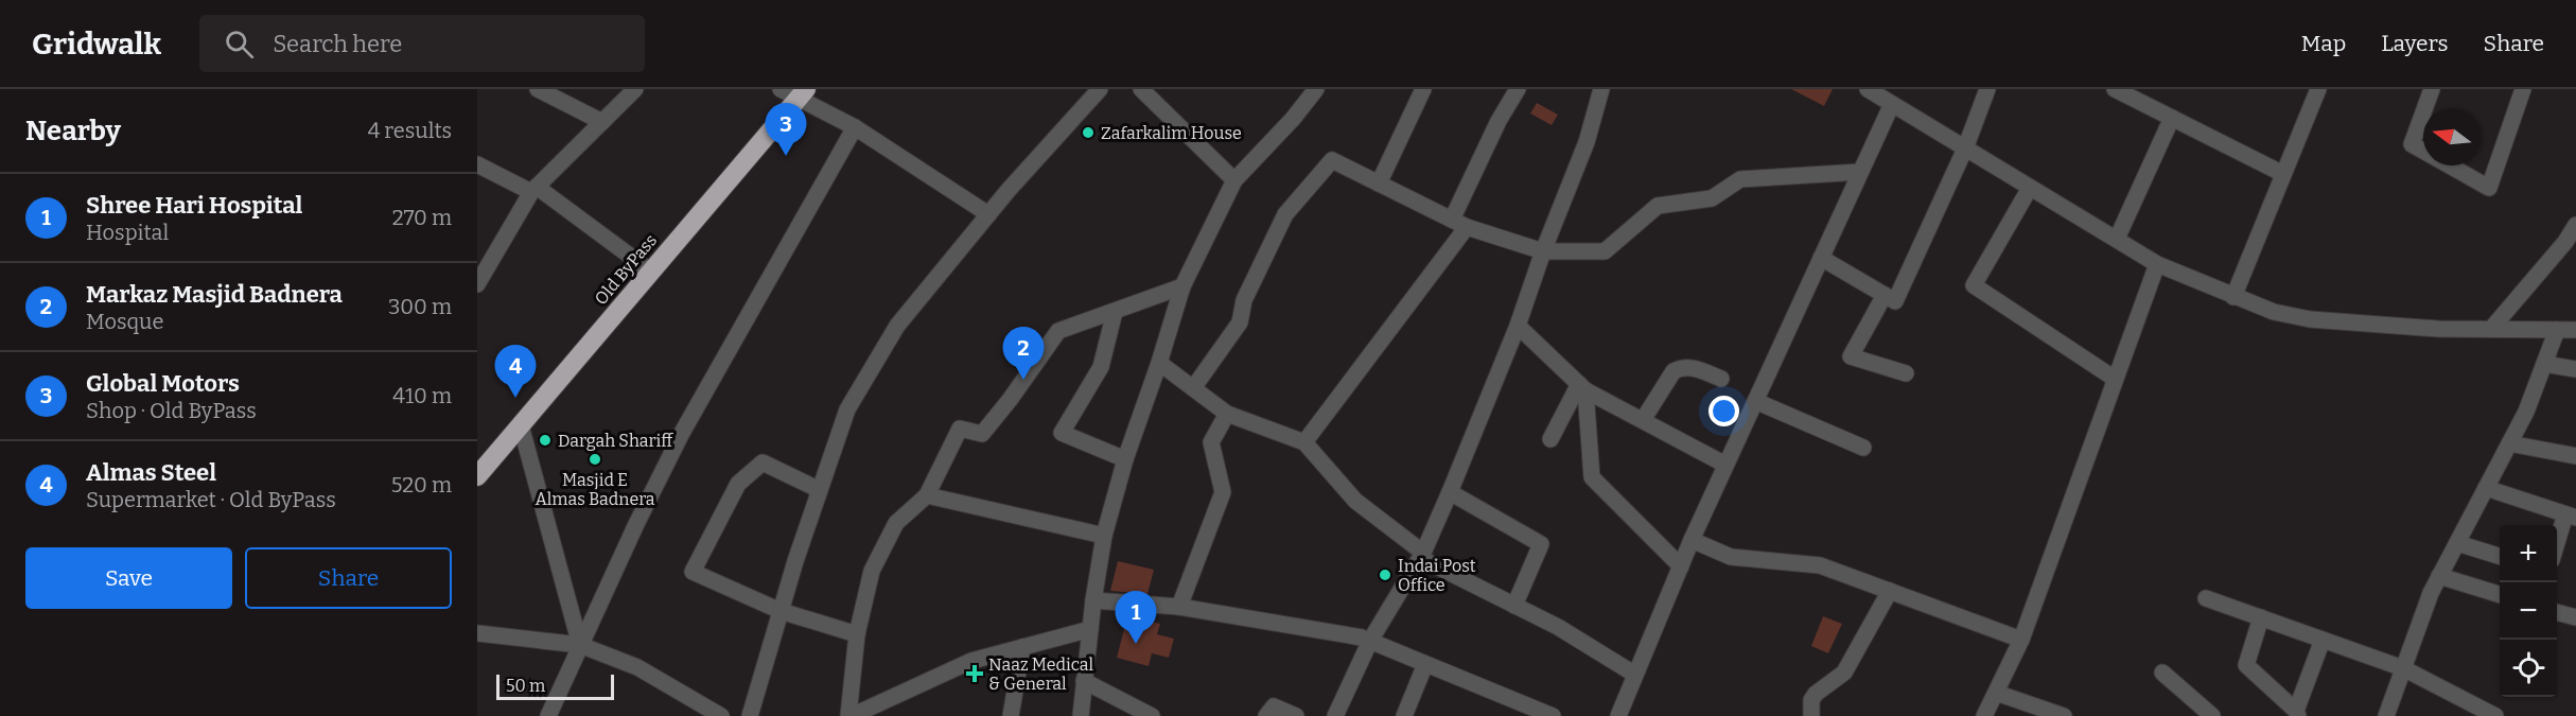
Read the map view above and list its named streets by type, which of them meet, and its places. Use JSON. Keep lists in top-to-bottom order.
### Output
{
  "streets": {
    "highway": ["Old ByPass"]
  },
  "places": {
    "other": [
      "Zafarkalim House",
      "Dargah Shariff",
      "Masjid E Almas Badnera",
      "Indai Post Office"
    ],
    "health": ["Naaz Medical & General"]
  },
  "scale_bar": "50 m",
  "north": "left",
  "page": {
    "header": "Gridwalk",
    "search": "Search here",
    "nav": ["Map", "Layers", "Share"],
    "heading": ["Nearby", "4 results"],
    "pins": [
      "3",
      "2",
      "4",
      "1"
    ],
    "list": [
      {
        "mark": "1",
        "name": "Shree Hari Hospital",
        "note": "Hospital",
        "value": "270 m"
      },
      {
        "mark": "2",
        "name": "Markaz Masjid Badnera",
        "note": "Mosque",
        "value": "300 m"
      },
      {
        "mark": "3",
        "name": "Global Motors",
        "note": "Shop · Old ByPass",
        "value": "410 m"
      },
      {
        "mark": "4",
        "name": "Almas Steel",
        "note": "Supermarket · Old ByPass",
        "value": "520 m"
      }
    ],
    "map_buttons": ["+", "−"],
    "buttons": ["Save", "Share"],
    "scale": "50 m"
  }
}
